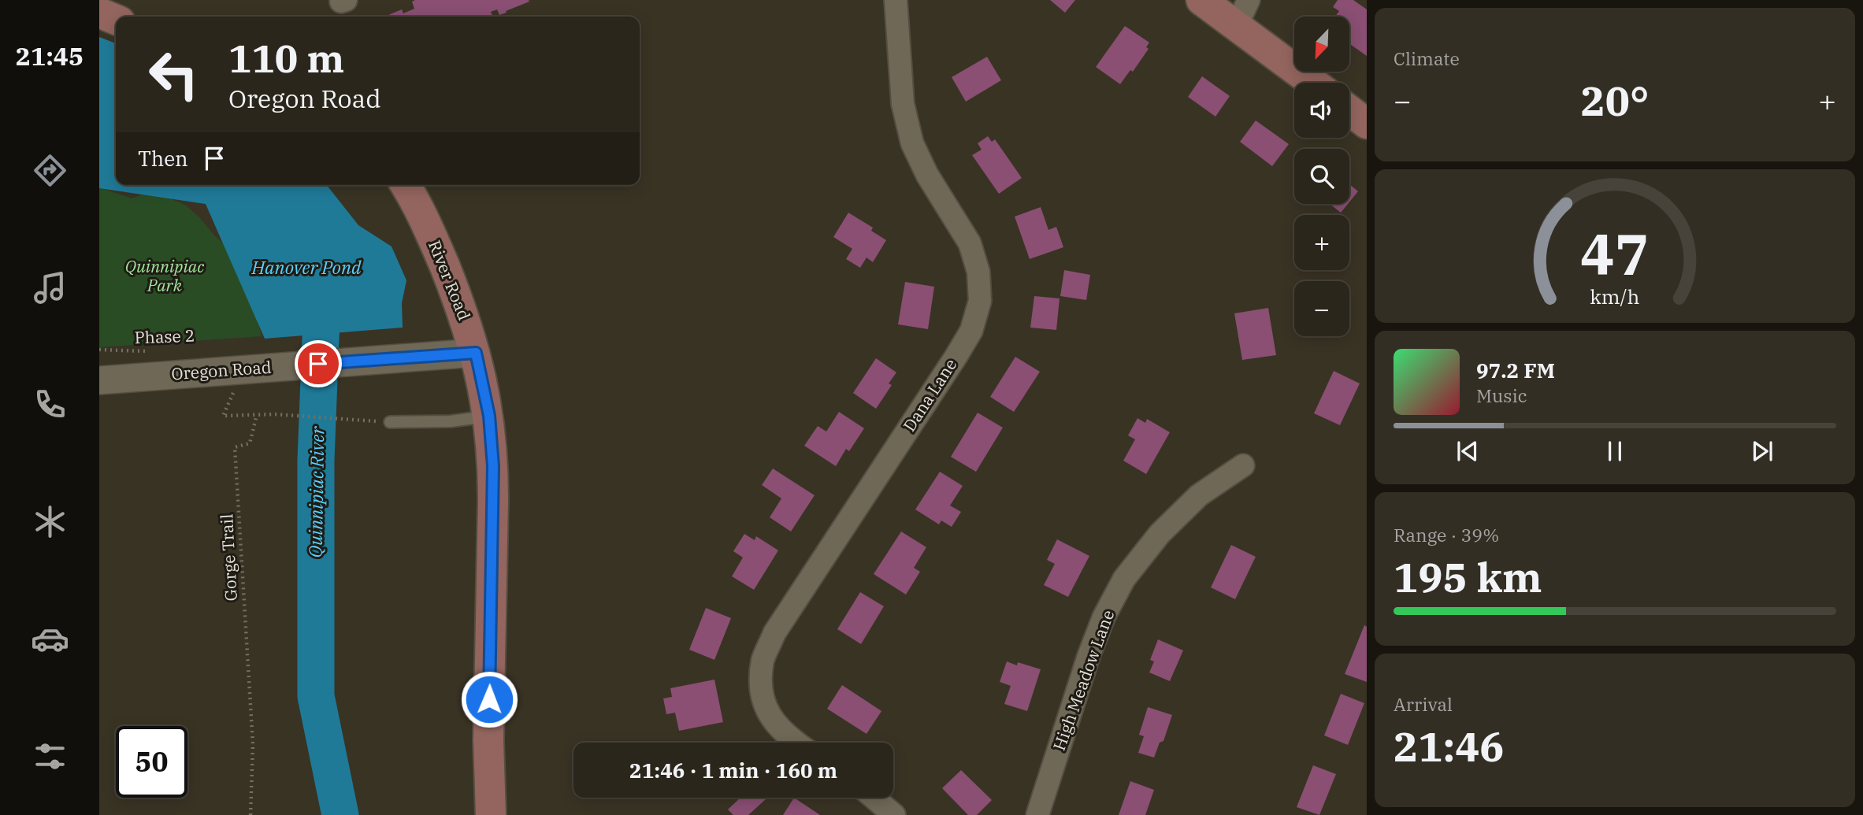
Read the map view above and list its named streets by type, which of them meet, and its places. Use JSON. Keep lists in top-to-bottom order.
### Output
{
  "streets": {
    "main road": ["River Road"],
    "street": ["Oregon Road", "Dana Lane", "High Meadow Lane"],
    "path": ["Phase 2", "Gorge Trail"]
  },
  "crossings": [
    ["River Road", "Oregon Road"]
  ],
  "water": ["Hanover Pond", "Quinnipiac River"],
  "parks": ["Quinnipiac Park"],
  "north": "bottom left",
  "page": {
    "tabs": "21:45",
    "tile": [
      "Climate",
      ["Range · 39%", "195 km"],
      ["Arrival", "21:46"]
    ],
    "map_buttons": ["+", "−"],
    "turn": ["110 m", "Oregon Road"],
    "heat": ["−", "20°", "+"],
    "then": "Then",
    "song": ["97.2 FM", "Music"],
    "limit": "50",
    "trip": "21:46 · 1 min · 160 m",
    "gauge": ["47", "km/h"]
  }
}
